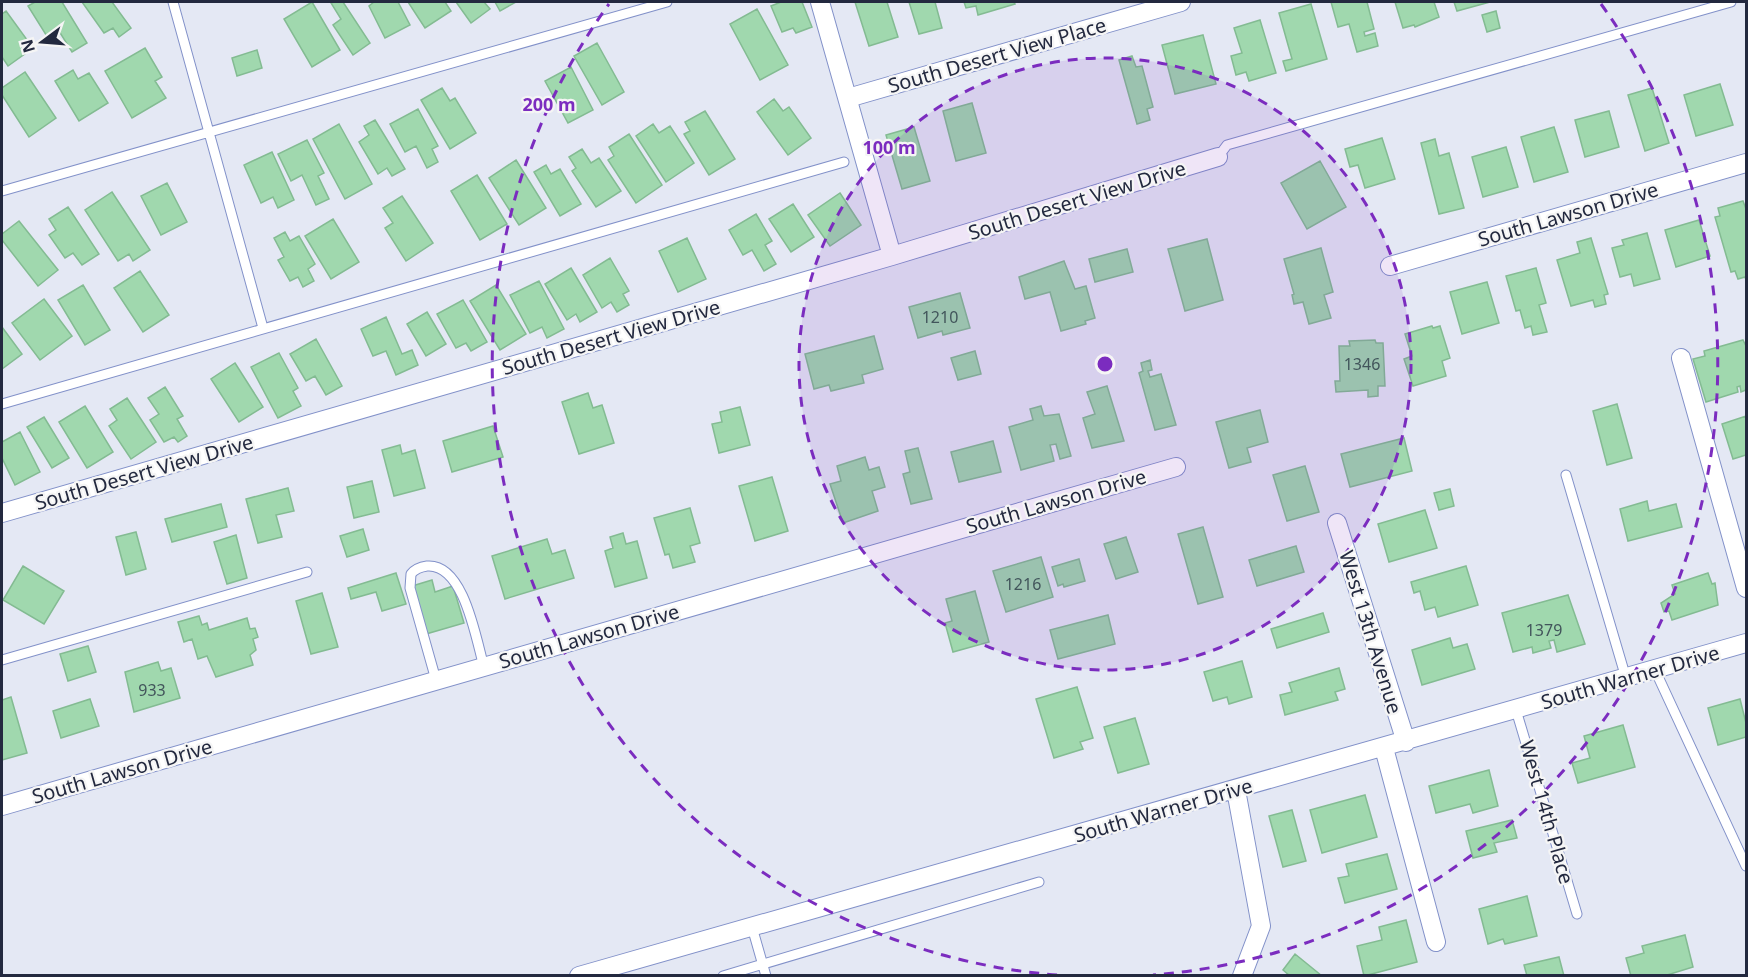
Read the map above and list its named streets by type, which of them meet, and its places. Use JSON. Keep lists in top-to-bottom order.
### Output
{
  "streets": {
    "street": [
      "South Desert View Place",
      "South Desert View Drive",
      "South Lawson Drive",
      "West 13th Avenue",
      "South Warner Drive"
    ],
    "lane": ["West 14th Place"]
  },
  "crossings": [
    ["West 13th Avenue", "South Warner Drive"],
    ["South Warner Drive", "West 14th Place"]
  ],
  "house_numbers": [
    "1210",
    "1346",
    "1216",
    "1379",
    "933"
  ],
  "north": "left",
  "rings": ["200 m", "100 m"]
}
